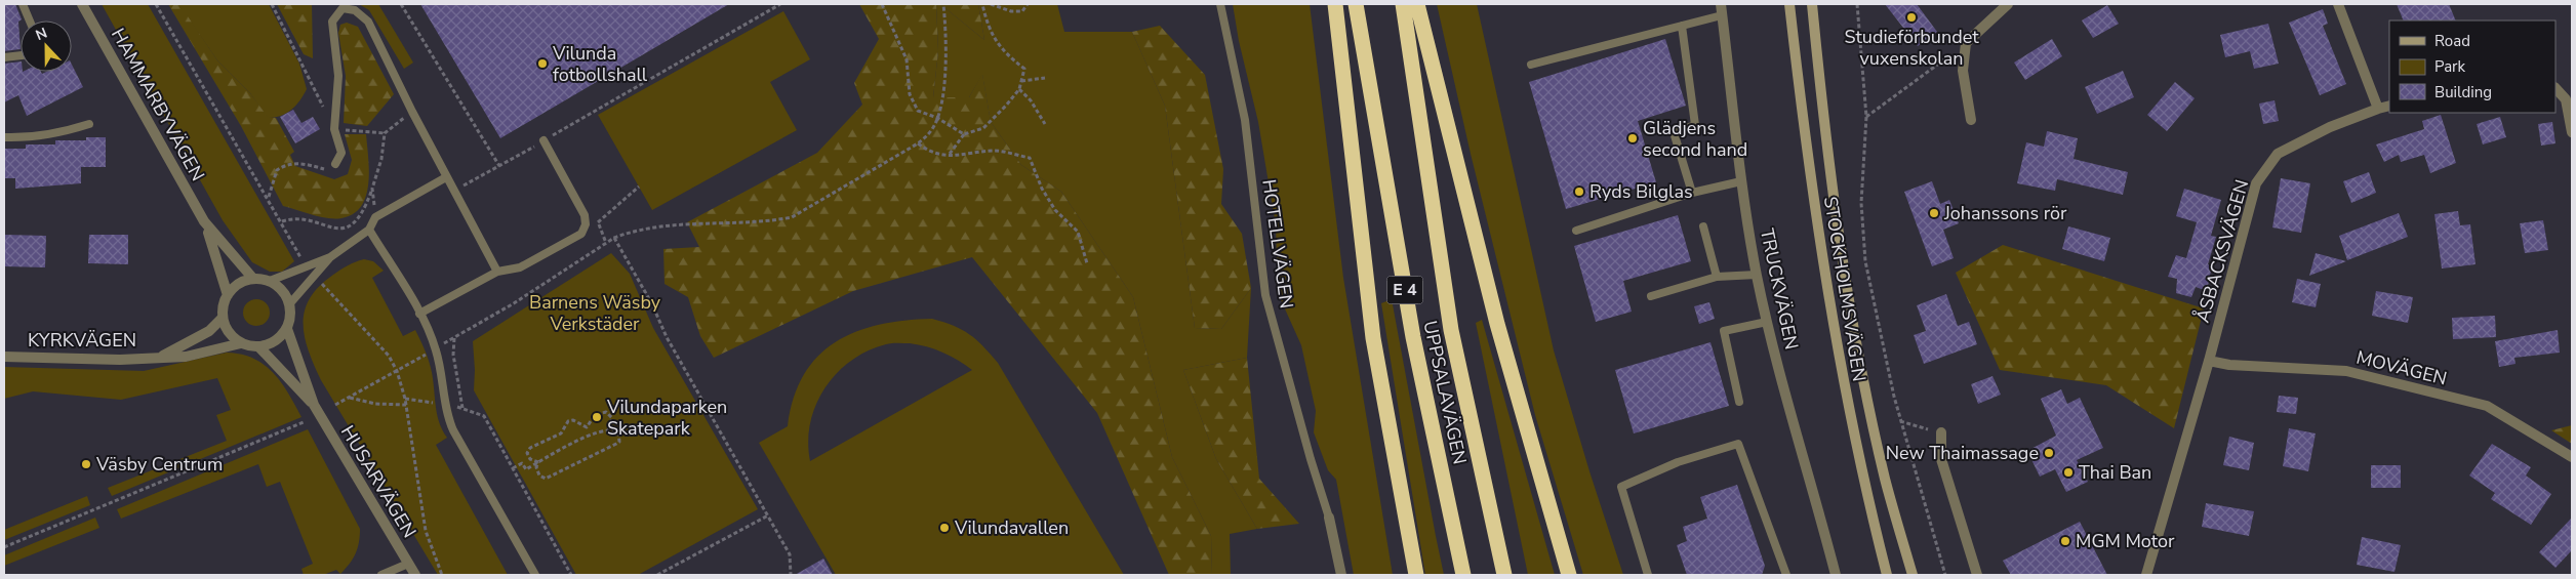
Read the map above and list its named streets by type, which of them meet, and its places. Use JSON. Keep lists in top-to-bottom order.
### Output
{
  "streets": {
    "highway": ["E 4", "UPPSALAVÄGEN"],
    "main road": ["STOCKHOLMSVÄGEN"],
    "street": [
      "HAMMARBYVÄGEN",
      "HOTELLVÄGEN",
      "ÅSBACKSVÄGEN",
      "TRUCKVÄGEN",
      "KYRKVÄGEN",
      "MOVÄGEN",
      "HUSARVÄGEN"
    ]
  },
  "crossings": [
    ["HAMMARBYVÄGEN", "KYRKVÄGEN"],
    ["HAMMARBYVÄGEN", "HUSARVÄGEN"],
    ["ÅSBACKSVÄGEN", "MOVÄGEN"],
    ["KYRKVÄGEN", "HUSARVÄGEN"]
  ],
  "parks": ["Barnens Wäsby Verkstäder"],
  "places": [
    "Studieförbundet vuxenskolan",
    "Vilunda fotbollshall",
    "Glädjens second hand",
    "Ryds Bilglas",
    "Johanssons rör",
    "Vilundaparken Skatepark",
    "New Thaimassage",
    "Väsby Centrum",
    "Thai Ban",
    "Vilundavallen",
    "MGM Motor"
  ],
  "legend": ["Road", "Park", "Building"],
  "north": "top"
}
